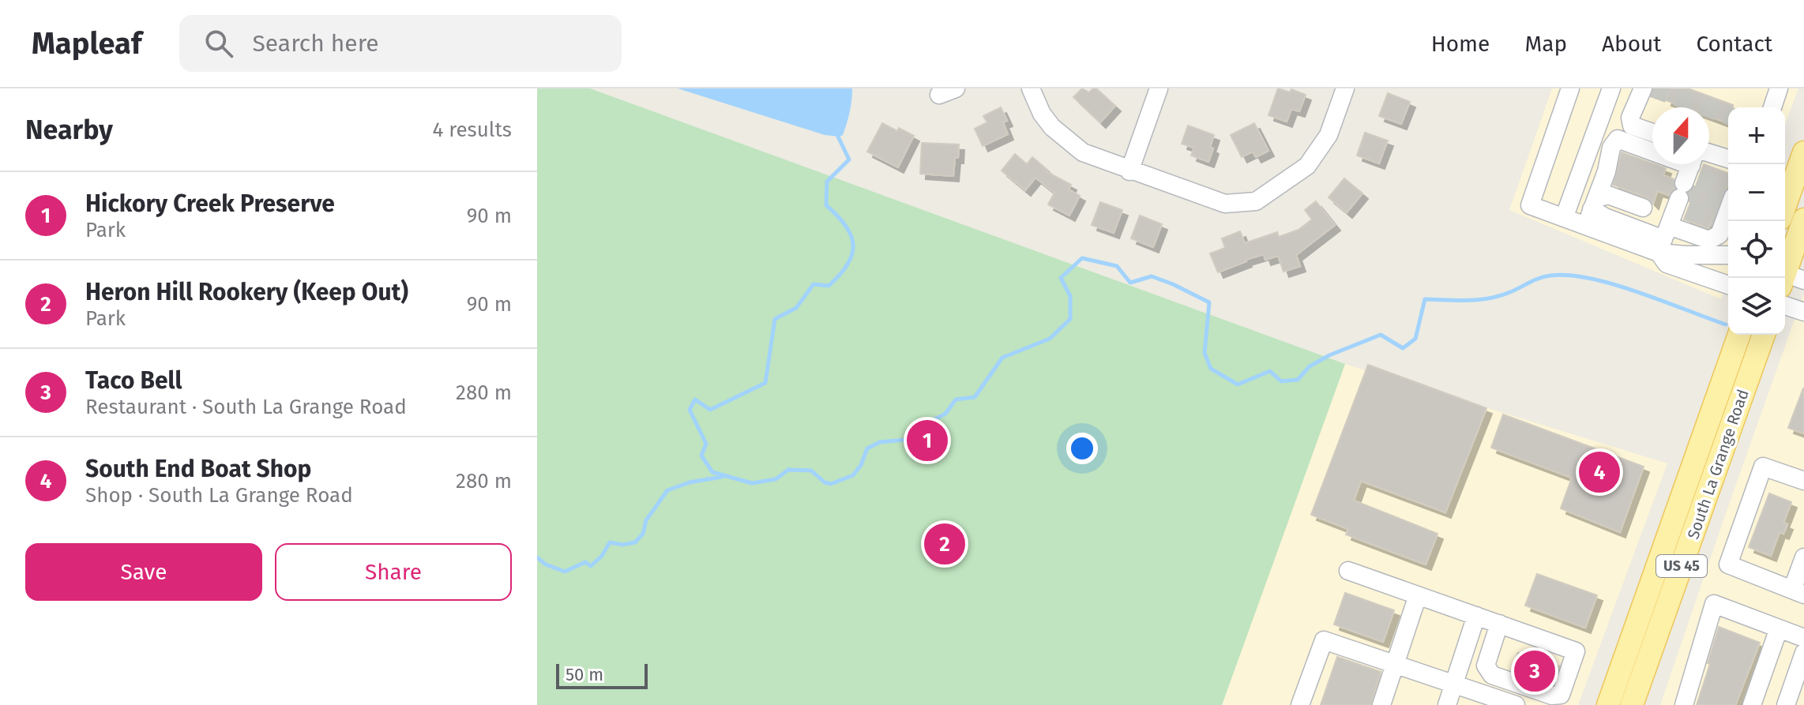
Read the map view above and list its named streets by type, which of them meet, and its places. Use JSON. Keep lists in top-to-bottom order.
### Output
{
  "streets": {
    "main road": ["South La Grange Road", "US 45"]
  },
  "scale_bar": "50 m",
  "north": "top",
  "page": {
    "header": "Mapleaf",
    "search": "Search here",
    "nav": [
      "Home",
      "Map",
      "About",
      "Contact"
    ],
    "heading": ["Nearby", "4 results"],
    "map_buttons": ["+", "−"],
    "list": [
      {
        "mark": "1",
        "name": "Hickory Creek Preserve",
        "note": "Park",
        "value": "90 m"
      },
      {
        "mark": "2",
        "name": "Heron Hill Rookery (Keep Out)",
        "note": "Park",
        "value": "90 m"
      },
      {
        "mark": "3",
        "name": "Taco Bell",
        "note": "Restaurant · South La Grange Road",
        "value": "280 m"
      },
      {
        "mark": "4",
        "name": "South End Boat Shop",
        "note": "Shop · South La Grange Road",
        "value": "280 m"
      }
    ],
    "pins": [
      "1",
      "4",
      "2",
      "3"
    ],
    "buttons": ["Save", "Share"],
    "scale": "50 m"
  }
}
